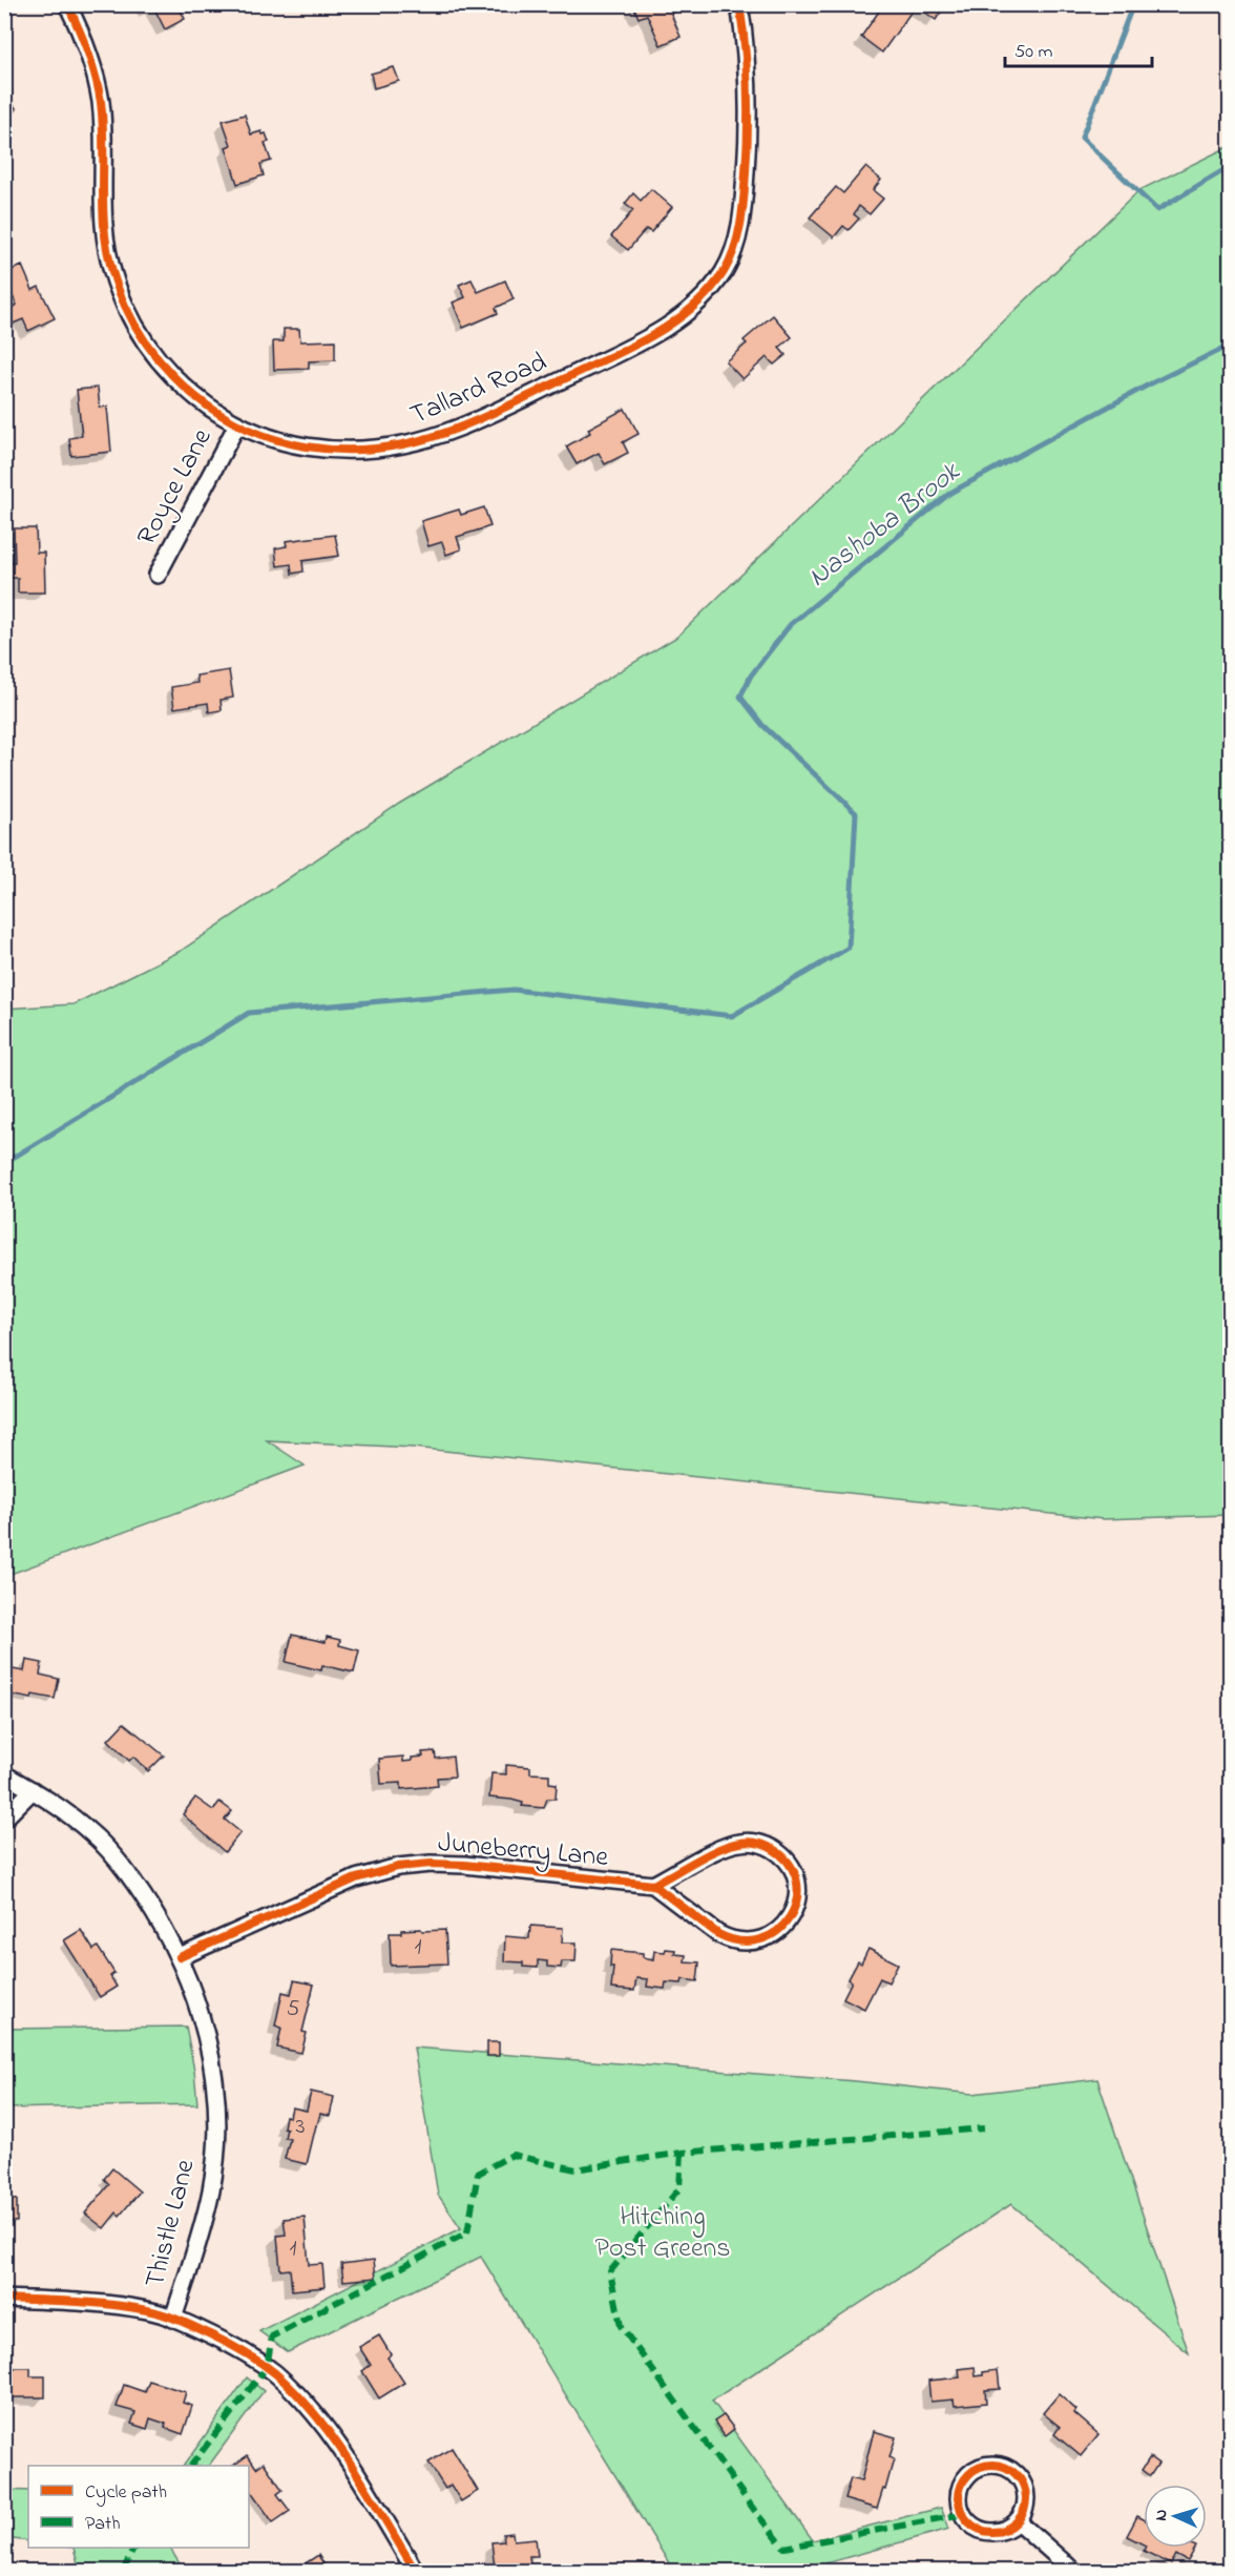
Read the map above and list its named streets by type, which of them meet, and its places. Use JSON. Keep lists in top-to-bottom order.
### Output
{
  "streets": {
    "street": [
      "Tallard Road",
      "Royce Lane",
      "Juneberry Lane",
      "Thistle Lane"
    ]
  },
  "crossings": [
    ["Tallard Road", "Royce Lane"],
    ["Juneberry Lane", "Thistle Lane"]
  ],
  "water": ["Nashoba Brook"],
  "parks": ["Hitching Post Greens"],
  "house_numbers": [
    "1",
    "5",
    "3",
    "1"
  ],
  "legend": ["Cycle path", "Path"],
  "scale_bar": "50 m",
  "north": "left"
}
